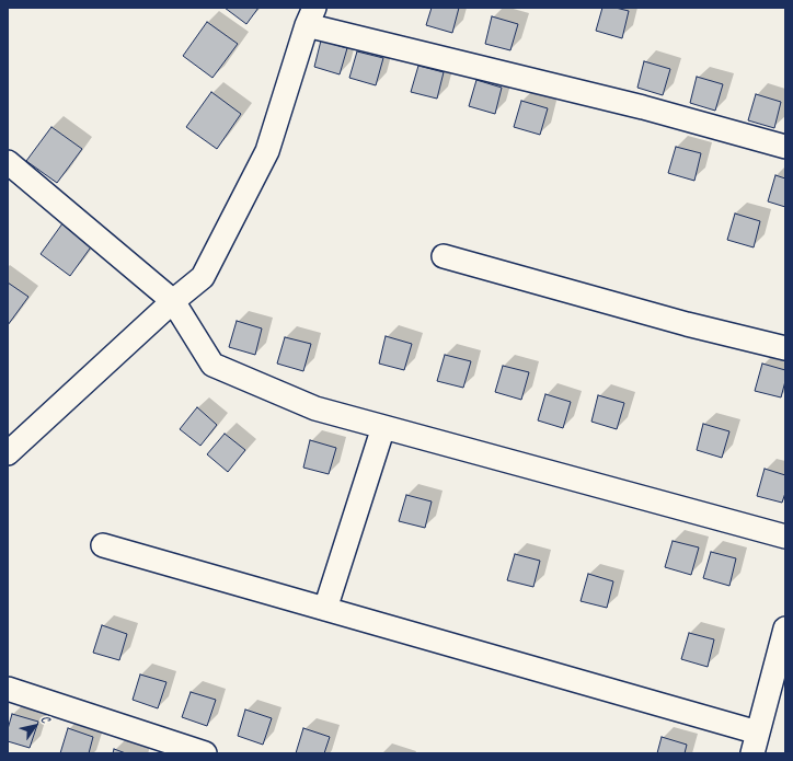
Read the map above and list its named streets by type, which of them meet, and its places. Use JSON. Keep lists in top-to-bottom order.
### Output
{
  "north": "top right"
}
